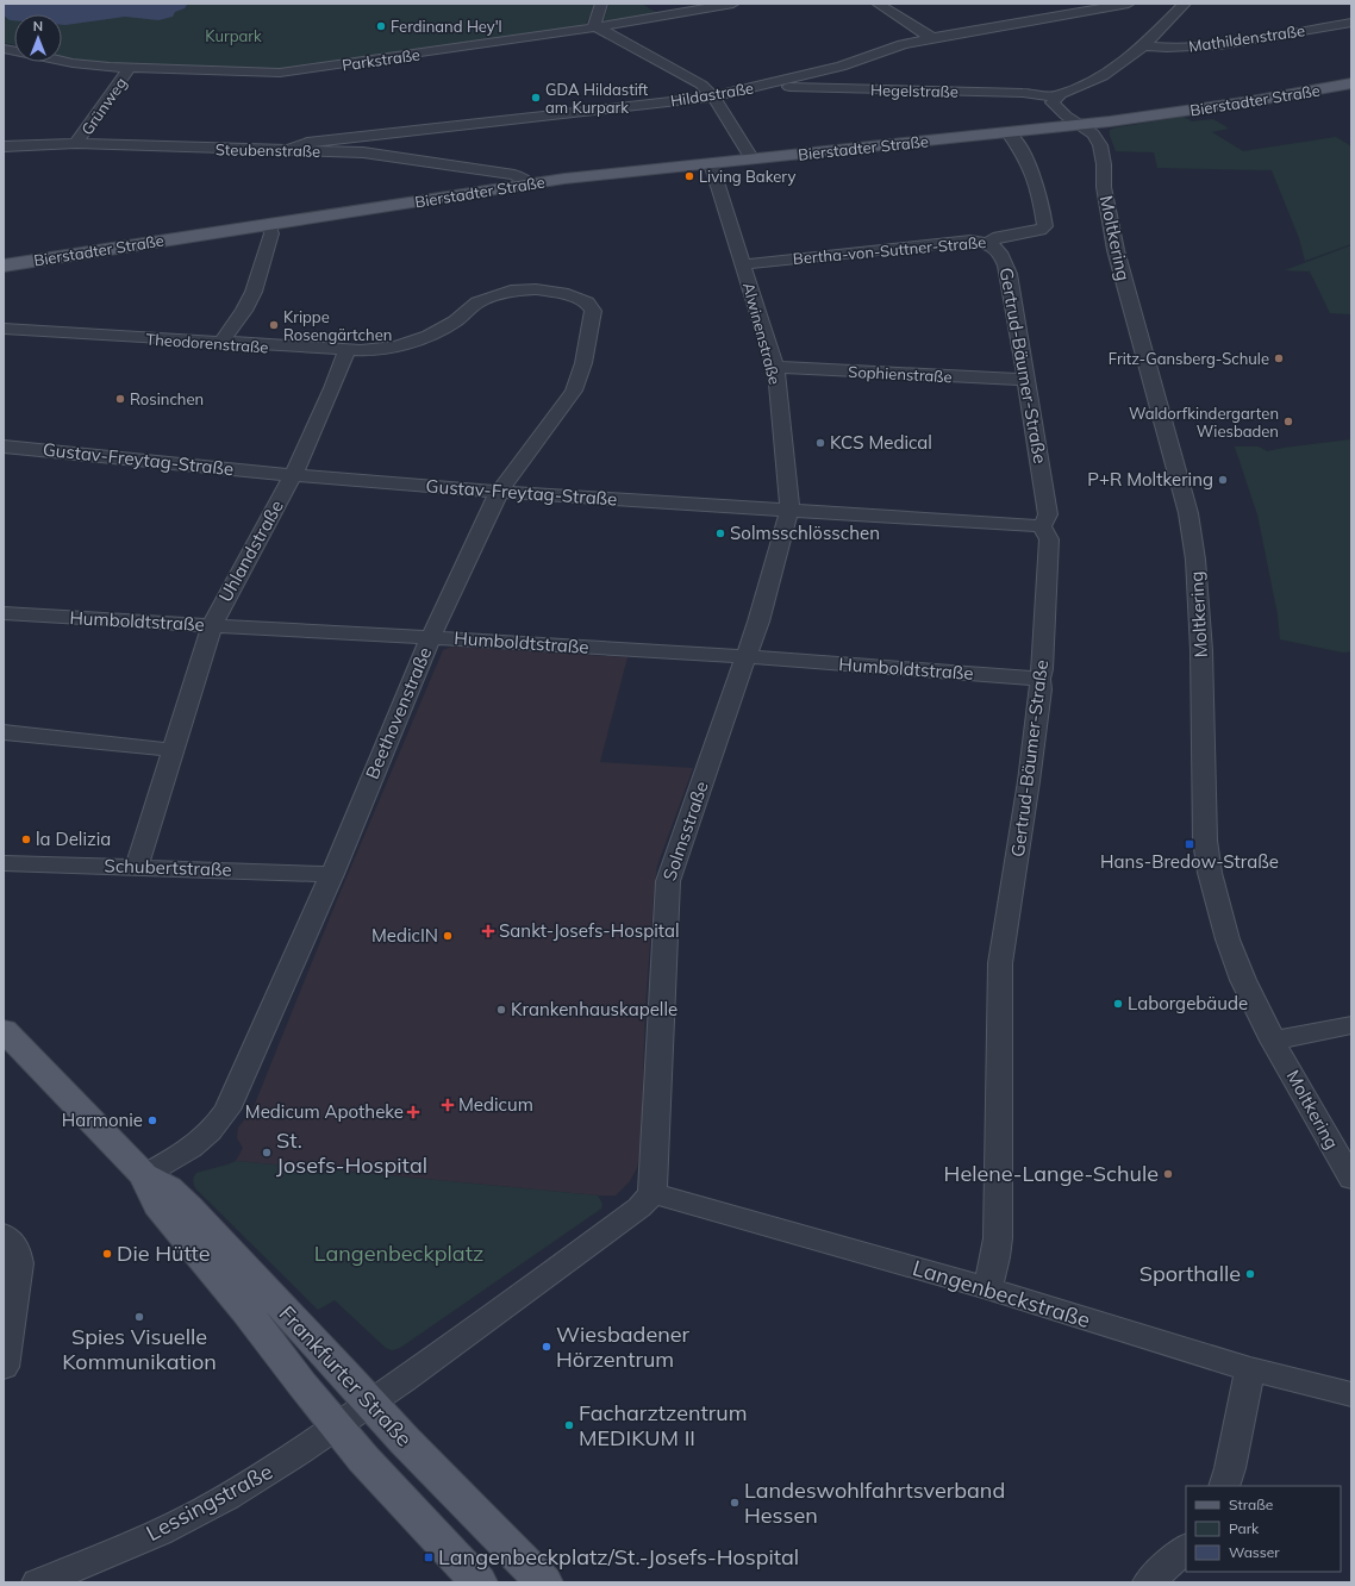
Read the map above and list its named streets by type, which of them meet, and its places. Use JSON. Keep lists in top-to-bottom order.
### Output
{
  "streets": {
    "main road": ["Bierstadter Straße", "Frankfurter Straße"],
    "street": [
      "Mathildenstraße",
      "Parkstraße",
      "Hegelstraße",
      "Hildastraße",
      "Grünweg",
      "Steubenstraße",
      "Moltkering",
      "Bertha-von-Suttner-Straße",
      "Alwinenstraße",
      "Theodorenstraße",
      "Gertrud-Bäumer-Straße",
      "Sophienstraße",
      "Gustav-Freytag-Straße",
      "Uhlandstraße",
      "Humboldtstraße",
      "Beethovenstraße",
      "Solmsstraße",
      "Schubertstraße",
      "Langenbeckstraße",
      "Lessingstraße"
    ]
  },
  "crossings": [
    ["Parkstraße", "Grünweg"],
    ["Hegelstraße", "Hildastraße"],
    ["Hildastraße", "Steubenstraße"],
    ["Bierstadter Straße", "Steubenstraße"],
    ["Bierstadter Straße", "Moltkering"],
    ["Bierstadter Straße", "Bertha-von-Suttner-Straße"],
    ["Bierstadter Straße", "Alwinenstraße"],
    ["Grünweg", "Steubenstraße"],
    ["Bertha-von-Suttner-Straße", "Alwinenstraße"],
    ["Bertha-von-Suttner-Straße", "Gertrud-Bäumer-Straße"],
    ["Alwinenstraße", "Sophienstraße"],
    ["Alwinenstraße", "Gustav-Freytag-Straße"],
    ["Alwinenstraße", "Solmsstraße"],
    ["Theodorenstraße", "Uhlandstraße"],
    ["Theodorenstraße", "Beethovenstraße"],
    ["Gertrud-Bäumer-Straße", "Sophienstraße"],
    ["Gertrud-Bäumer-Straße", "Gustav-Freytag-Straße"],
    ["Gertrud-Bäumer-Straße", "Humboldtstraße"],
    ["Gertrud-Bäumer-Straße", "Langenbeckstraße"],
    ["Gustav-Freytag-Straße", "Uhlandstraße"],
    ["Gustav-Freytag-Straße", "Beethovenstraße"],
    ["Gustav-Freytag-Straße", "Solmsstraße"],
    ["Uhlandstraße", "Humboldtstraße"],
    ["Uhlandstraße", "Schubertstraße"],
    ["Humboldtstraße", "Beethovenstraße"],
    ["Humboldtstraße", "Solmsstraße"],
    ["Beethovenstraße", "Schubertstraße"],
    ["Beethovenstraße", "Frankfurter Straße"],
    ["Solmsstraße", "Langenbeckstraße"],
    ["Frankfurter Straße", "Lessingstraße"]
  ],
  "parks": ["Kurpark", "Langenbeckplatz"],
  "places": {
    "other": [
      "Ferdinand Hey'l",
      "GDA Hildastift am Kurpark",
      "Living Bakery",
      "Krippe Rosengärtchen",
      "Fritz-Gansberg-Schule",
      "Rosinchen",
      "Waldorfkindergarten Wiesbaden",
      "KCS Medical",
      "P+R Moltkering",
      "Solmsschlösschen",
      "la Delizia",
      "MedicIN",
      "Laborgebäude",
      "Krankenhauskapelle",
      "Harmonie",
      "St. Josefs-Hospital",
      "Helene-Lange-Schule",
      "Die Hütte",
      "Sporthalle",
      "Spies Visuelle Kommunikation",
      "Wiesbadener Hörzentrum",
      "Facharztzentrum MEDIKUM II",
      "Landeswohlfahrtsverband Hessen"
    ],
    "transit": ["Hans-Bredow-Straße", "Langenbeckplatz/St.-Josefs-Hospital"],
    "health": ["Sankt-Josefs-Hospital", "Medicum", "Medicum Apotheke"]
  },
  "legend": ["Straße", "Park", "Wasser"],
  "north": "top"
}
